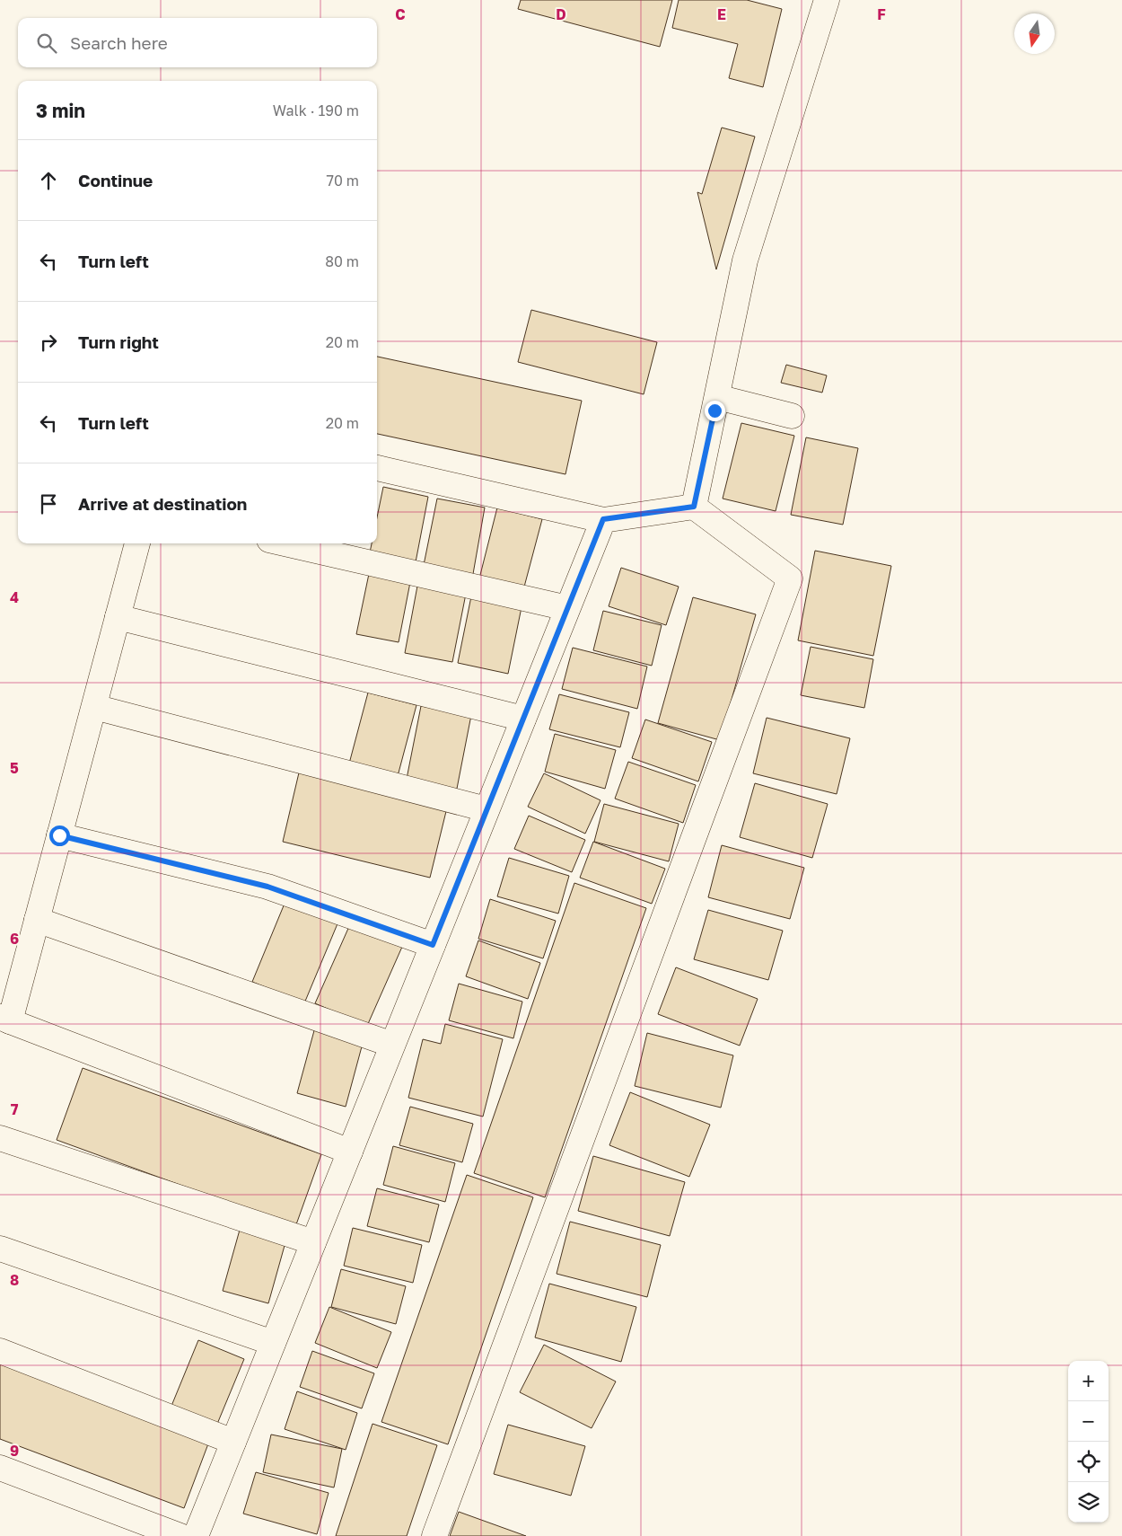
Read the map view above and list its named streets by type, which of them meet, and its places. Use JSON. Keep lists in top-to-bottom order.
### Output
{
  "north": "bottom",
  "page": {
    "search": "Search here",
    "heading": ["3 min", "Walk · 190 m"],
    "list": [
      ["Continue", "70 m"],
      ["Turn left", "80 m"],
      ["Turn right", "20 m"],
      ["Turn left", "20 m"],
      "Arrive at destination"
    ],
    "map_buttons": ["+", "−"]
  },
  "grid": {
    "columns": [
      "C",
      "D",
      "E",
      "F"
    ],
    "rows": [
      "4",
      "5",
      "6",
      "7",
      "8",
      "9"
    ]
  }
}
